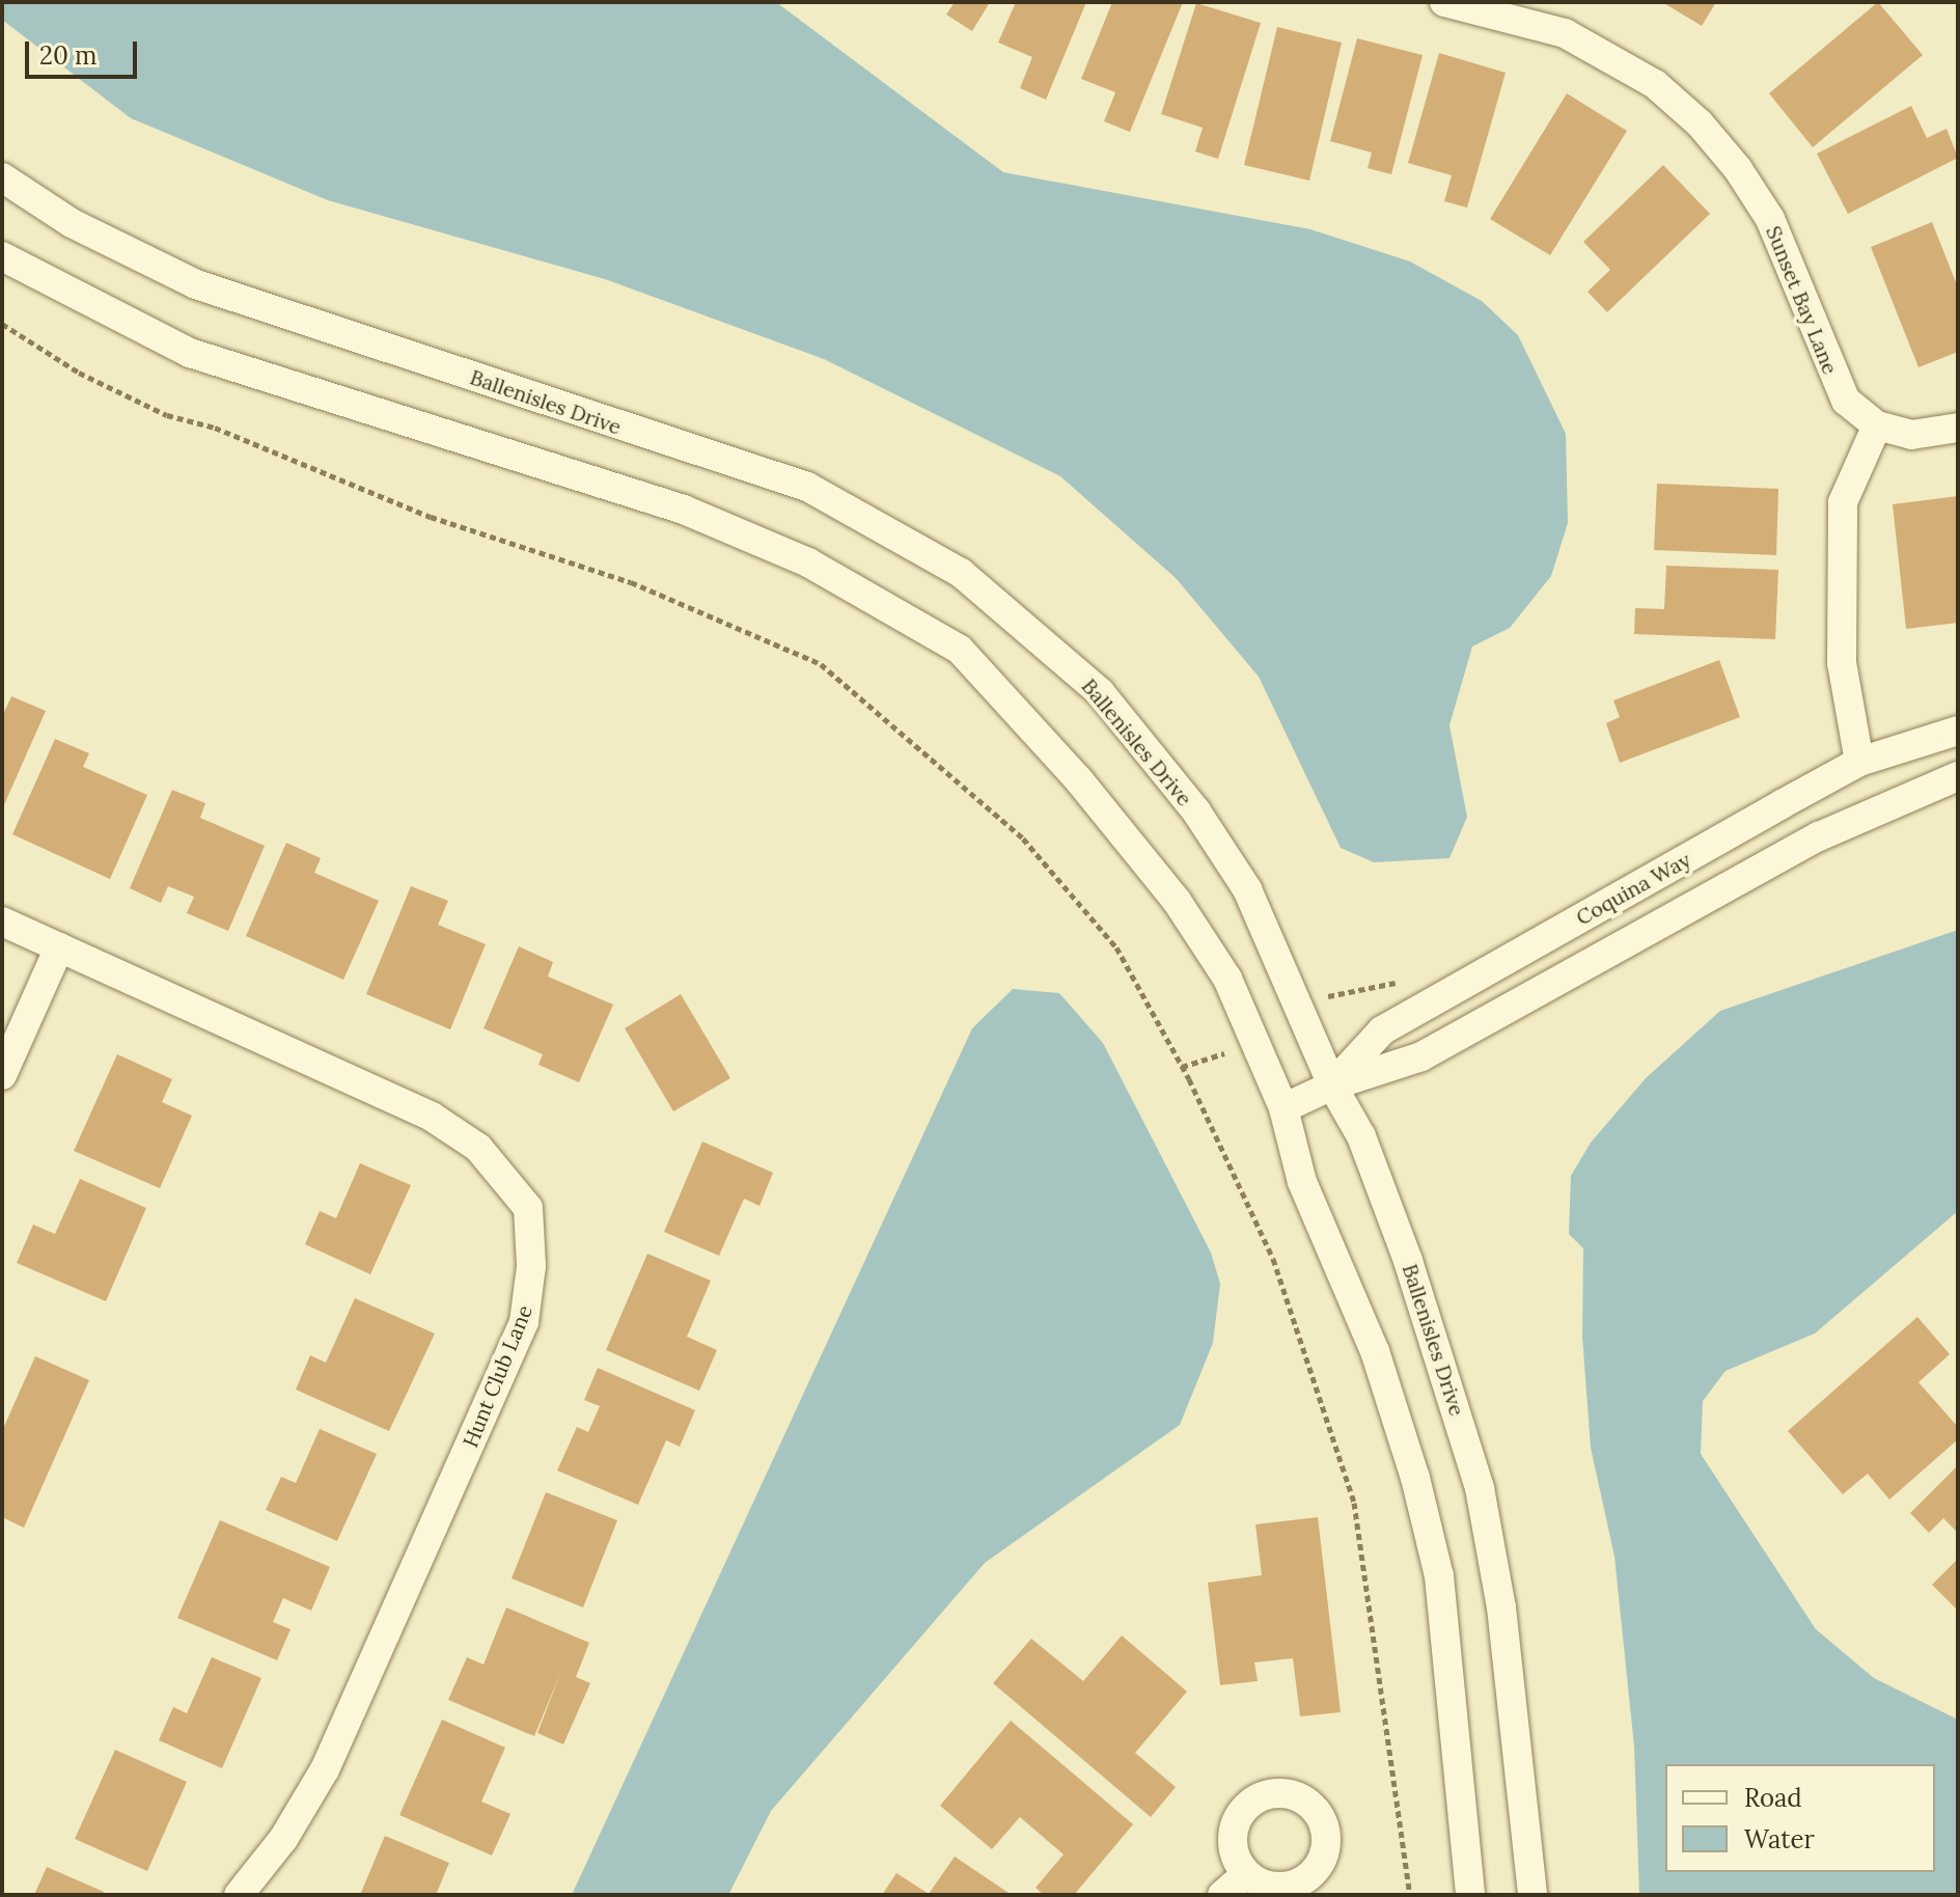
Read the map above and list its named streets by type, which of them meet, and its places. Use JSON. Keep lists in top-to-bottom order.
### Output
{
  "streets": {
    "street": [
      "Sunset Bay Lane",
      "Ballenisles Drive",
      "Coquina Way",
      "Hunt Club Lane"
    ]
  },
  "crossings": [
    ["Ballenisles Drive", "Coquina Way"]
  ],
  "legend": ["Road", "Water"],
  "scale_bar": "20 m"
}
